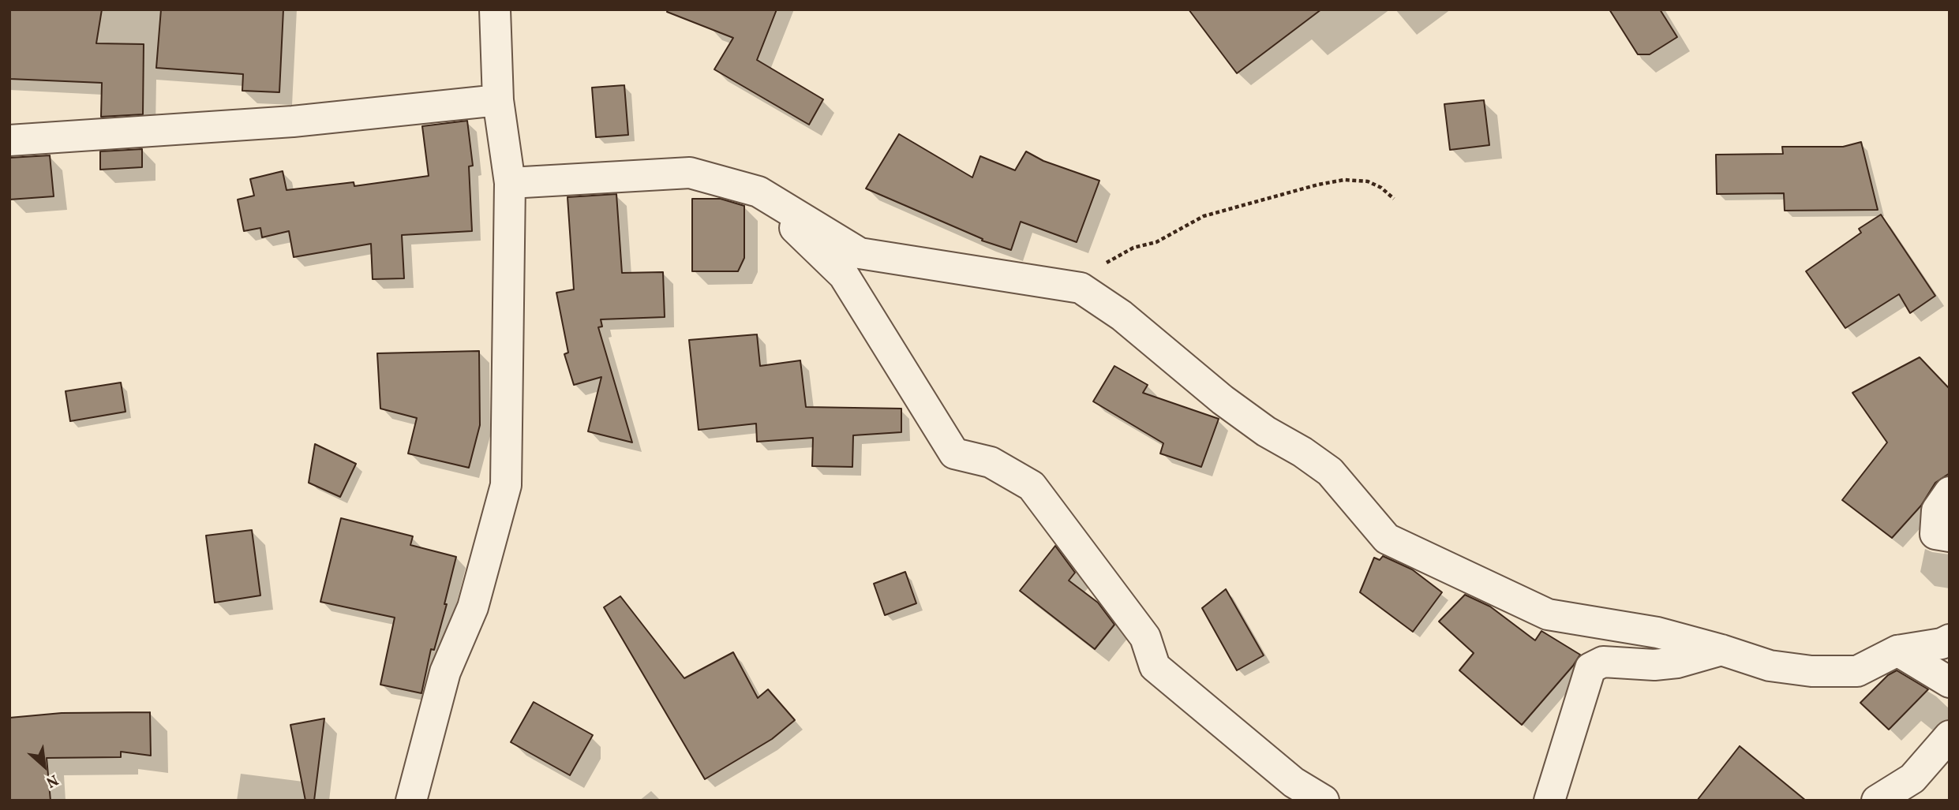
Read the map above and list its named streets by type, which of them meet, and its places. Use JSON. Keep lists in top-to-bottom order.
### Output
{
  "north": "bottom right"
}
